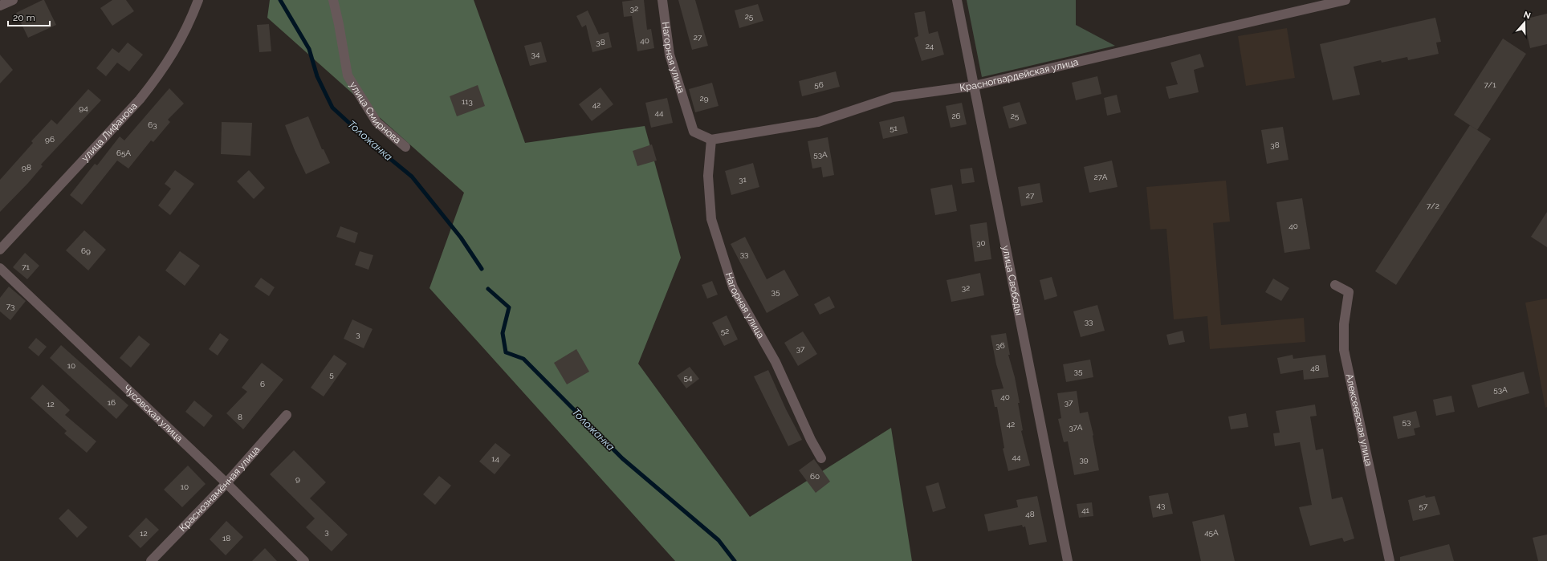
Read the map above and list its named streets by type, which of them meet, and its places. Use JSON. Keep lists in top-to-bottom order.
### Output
{
  "streets": {
    "street": [
      "Нагорная улица",
      "Красногвардейская улица",
      "улица Смирнова",
      "улица Лифанова",
      "улица Свободы",
      "Чусовская улица",
      "Алексеевская улица",
      "Краснознамённая улица"
    ]
  },
  "crossings": [
    ["Нагорная улица", "Красногвардейская улица"],
    ["Красногвардейская улица", "улица Свободы"],
    ["Чусовская улица", "Краснознамённая улица"]
  ],
  "water": ["Толожанка"],
  "house_numbers": [
    "32",
    "25",
    "27",
    "40",
    "38",
    "24",
    "34",
    "56",
    "7/1",
    "29",
    "113",
    "42",
    "94",
    "44",
    "26",
    "25",
    "63",
    "51",
    "96",
    "38",
    "65А",
    "53А",
    "98",
    "27А",
    "31",
    "27",
    "7/2",
    "40",
    "30",
    "69",
    "33",
    "71",
    "32",
    "35",
    "73",
    "33",
    "52",
    "3",
    "36",
    "37",
    "10",
    "48",
    "35",
    "5",
    "54",
    "6",
    "53А",
    "40",
    "16",
    "37",
    "12",
    "8",
    "53",
    "42",
    "37А",
    "44",
    "14",
    "39",
    "60",
    "9",
    "10",
    "43",
    "57",
    "41",
    "48",
    "3",
    "45А",
    "12",
    "18"
  ],
  "scale_bar": "20 m",
  "north": "top"
}
